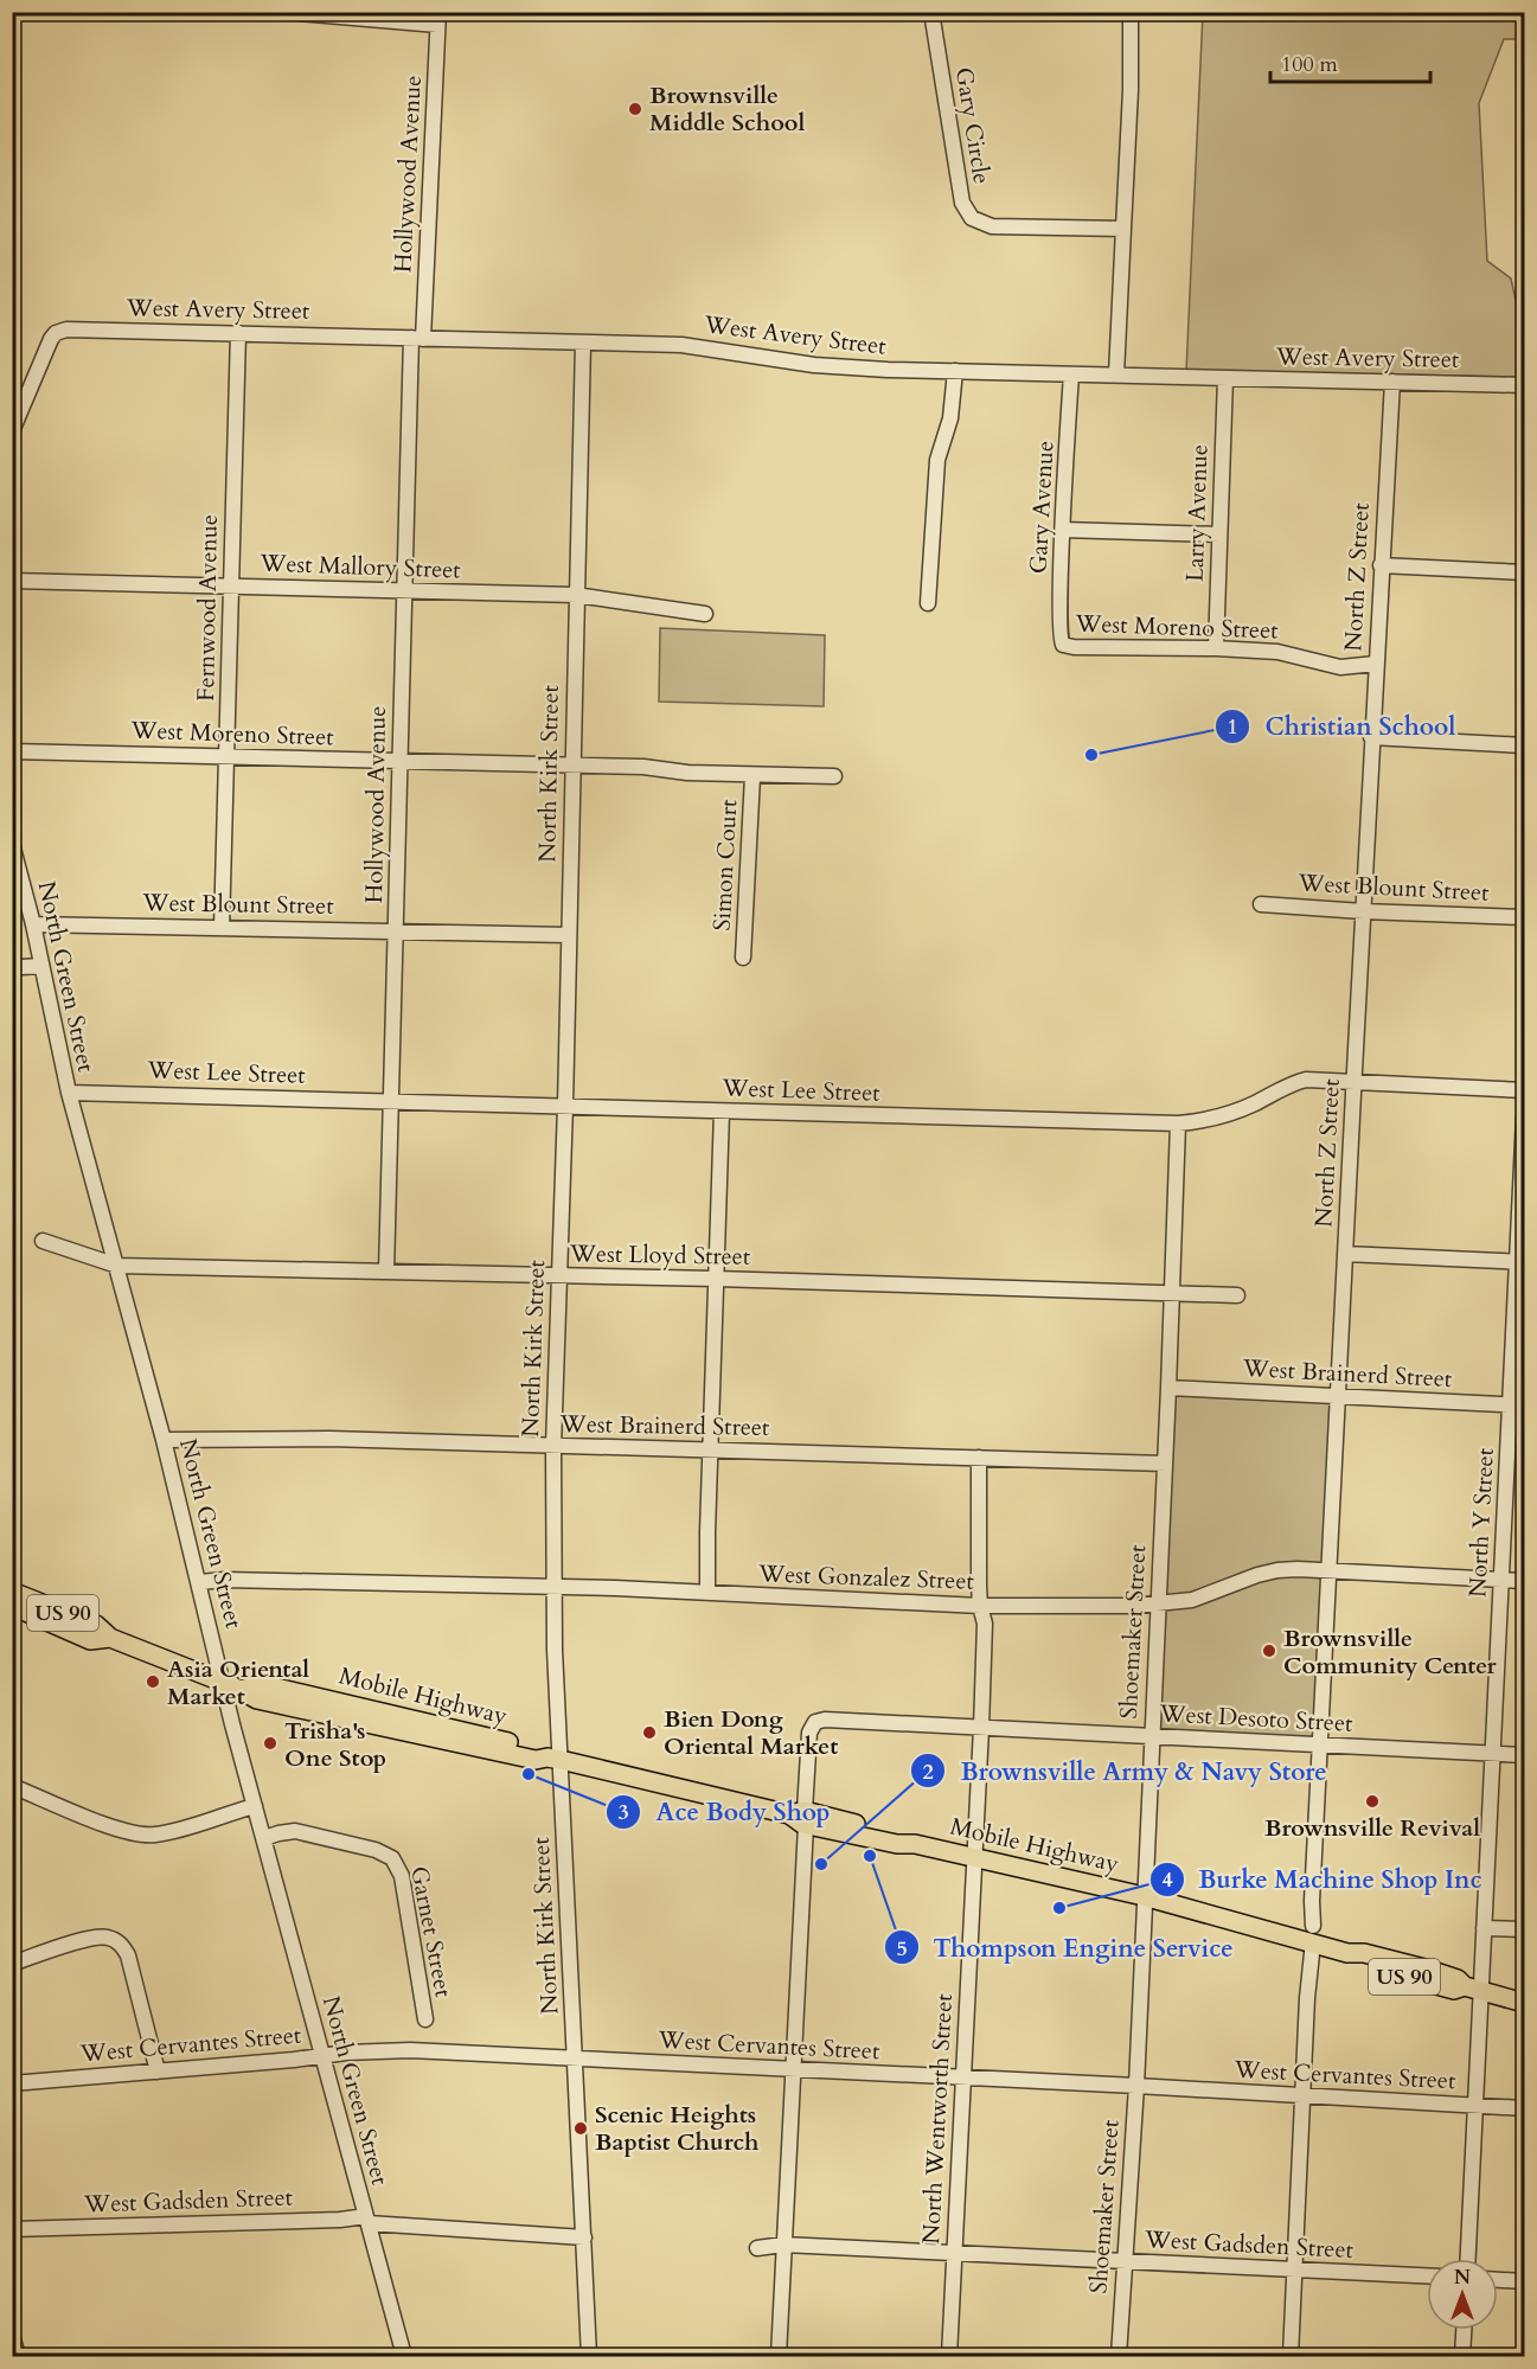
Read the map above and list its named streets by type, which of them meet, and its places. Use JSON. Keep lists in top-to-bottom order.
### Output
{
  "streets": {
    "main road": ["US 90", "Mobile Highway"],
    "street": [
      "Gary Circle",
      "Hollywood Avenue",
      "West Avery Street",
      "Gary Avenue",
      "Larry Avenue",
      "West Mallory Street",
      "North Z Street",
      "Fernwood Avenue",
      "West Moreno Street",
      "North Kirk Street",
      "Simon Court",
      "West Blount Street",
      "North Green Street",
      "West Lee Street",
      "West Lloyd Street",
      "West Brainerd Street",
      "North Y Street",
      "West Gonzalez Street",
      "Shoemaker Street",
      "West Desoto Street",
      "Garnet Street",
      "West Cervantes Street",
      "North Wentworth Street",
      "West Gadsden Street"
    ]
  },
  "crossings": [
    ["Hollywood Avenue", "West Avery Street"],
    ["Hollywood Avenue", "West Mallory Street"],
    ["Hollywood Avenue", "West Moreno Street"],
    ["Hollywood Avenue", "West Blount Street"],
    ["Hollywood Avenue", "West Lee Street"],
    ["Hollywood Avenue", "West Lloyd Street"],
    ["West Avery Street", "Gary Avenue"],
    ["West Avery Street", "Larry Avenue"],
    ["West Avery Street", "North Z Street"],
    ["West Avery Street", "Fernwood Avenue"],
    ["West Avery Street", "North Kirk Street"],
    ["Gary Avenue", "West Moreno Street"],
    ["Larry Avenue", "West Moreno Street"],
    ["West Mallory Street", "Fernwood Avenue"],
    ["West Mallory Street", "North Kirk Street"],
    ["North Z Street", "West Moreno Street"],
    ["North Z Street", "West Blount Street"],
    ["North Z Street", "West Lee Street"],
    ["North Z Street", "West Brainerd Street"],
    ["North Z Street", "West Gonzalez Street"],
    ["North Z Street", "Mobile Highway"],
    ["North Z Street", "West Desoto Street"],
    ["North Z Street", "West Cervantes Street"],
    ["North Z Street", "West Gadsden Street"],
    ["Fernwood Avenue", "West Moreno Street"],
    ["Fernwood Avenue", "West Blount Street"],
    ["West Moreno Street", "North Kirk Street"],
    ["West Moreno Street", "Simon Court"],
    ["North Kirk Street", "West Blount Street"],
    ["North Kirk Street", "West Lee Street"],
    ["North Kirk Street", "West Lloyd Street"],
    ["North Kirk Street", "West Brainerd Street"],
    ["North Kirk Street", "West Gonzalez Street"],
    ["North Kirk Street", "Mobile Highway"],
    ["North Kirk Street", "West Cervantes Street"],
    ["North Kirk Street", "West Gadsden Street"],
    ["West Blount Street", "North Green Street"],
    ["North Green Street", "West Lee Street"],
    ["North Green Street", "West Lloyd Street"],
    ["North Green Street", "West Brainerd Street"],
    ["North Green Street", "West Gonzalez Street"],
    ["North Green Street", "Mobile Highway"],
    ["North Green Street", "Garnet Street"],
    ["North Green Street", "West Cervantes Street"],
    ["North Green Street", "West Gadsden Street"],
    ["West Lee Street", "Shoemaker Street"],
    ["West Lloyd Street", "Shoemaker Street"],
    ["West Brainerd Street", "North Y Street"],
    ["West Brainerd Street", "Shoemaker Street"],
    ["West Brainerd Street", "North Wentworth Street"],
    ["North Y Street", "West Gonzalez Street"],
    ["North Y Street", "Mobile Highway"],
    ["North Y Street", "West Desoto Street"],
    ["North Y Street", "West Cervantes Street"],
    ["West Gonzalez Street", "Shoemaker Street"],
    ["West Gonzalez Street", "North Wentworth Street"],
    ["Shoemaker Street", "Mobile Highway"],
    ["Shoemaker Street", "West Desoto Street"],
    ["Shoemaker Street", "West Cervantes Street"],
    ["Shoemaker Street", "West Gadsden Street"],
    ["Mobile Highway", "West Desoto Street"],
    ["Mobile Highway", "North Wentworth Street"],
    ["West Desoto Street", "North Wentworth Street"],
    ["West Cervantes Street", "North Wentworth Street"],
    ["North Wentworth Street", "West Gadsden Street"]
  ],
  "places": [
    "Brownsville Middle School",
    "Christian School",
    "Brownsville Community Center",
    "Asia Oriental Market",
    "Bien Dong Oriental Market",
    "Trisha's One Stop",
    "Ace Body Shop",
    "Brownsville Revival",
    "Thompson Engine Service",
    "Brownsville Army & Navy Store",
    "Burke Machine Shop Inc",
    "Scenic Heights Baptist Church"
  ],
  "scale_bar": "100 m",
  "north": "top"
}
